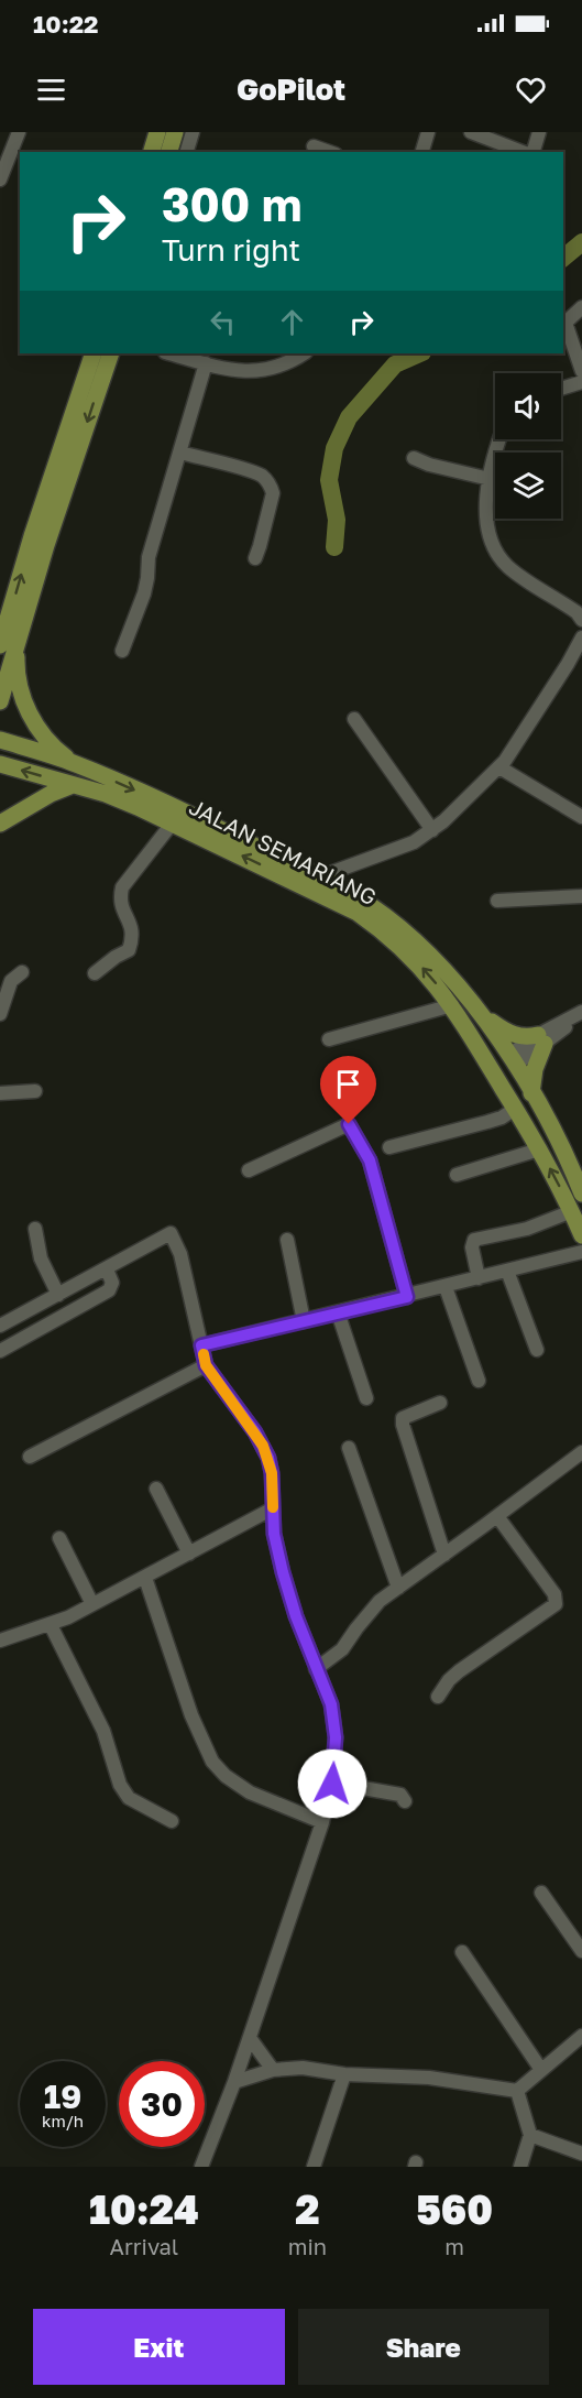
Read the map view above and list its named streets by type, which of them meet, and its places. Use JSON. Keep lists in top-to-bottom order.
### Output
{
  "streets": {
    "main road": ["JALAN SEMARIANG"]
  },
  "page": {
    "status": "10:22",
    "header": "GoPilot",
    "turn": ["300 m", "Turn right"],
    "speed": "19 km/h",
    "limit": "30",
    "eta": [
      "10:24",
      "Arrival",
      "2",
      "min",
      "560",
      "m"
    ],
    "buttons": ["Exit", "Share"]
  }
}
